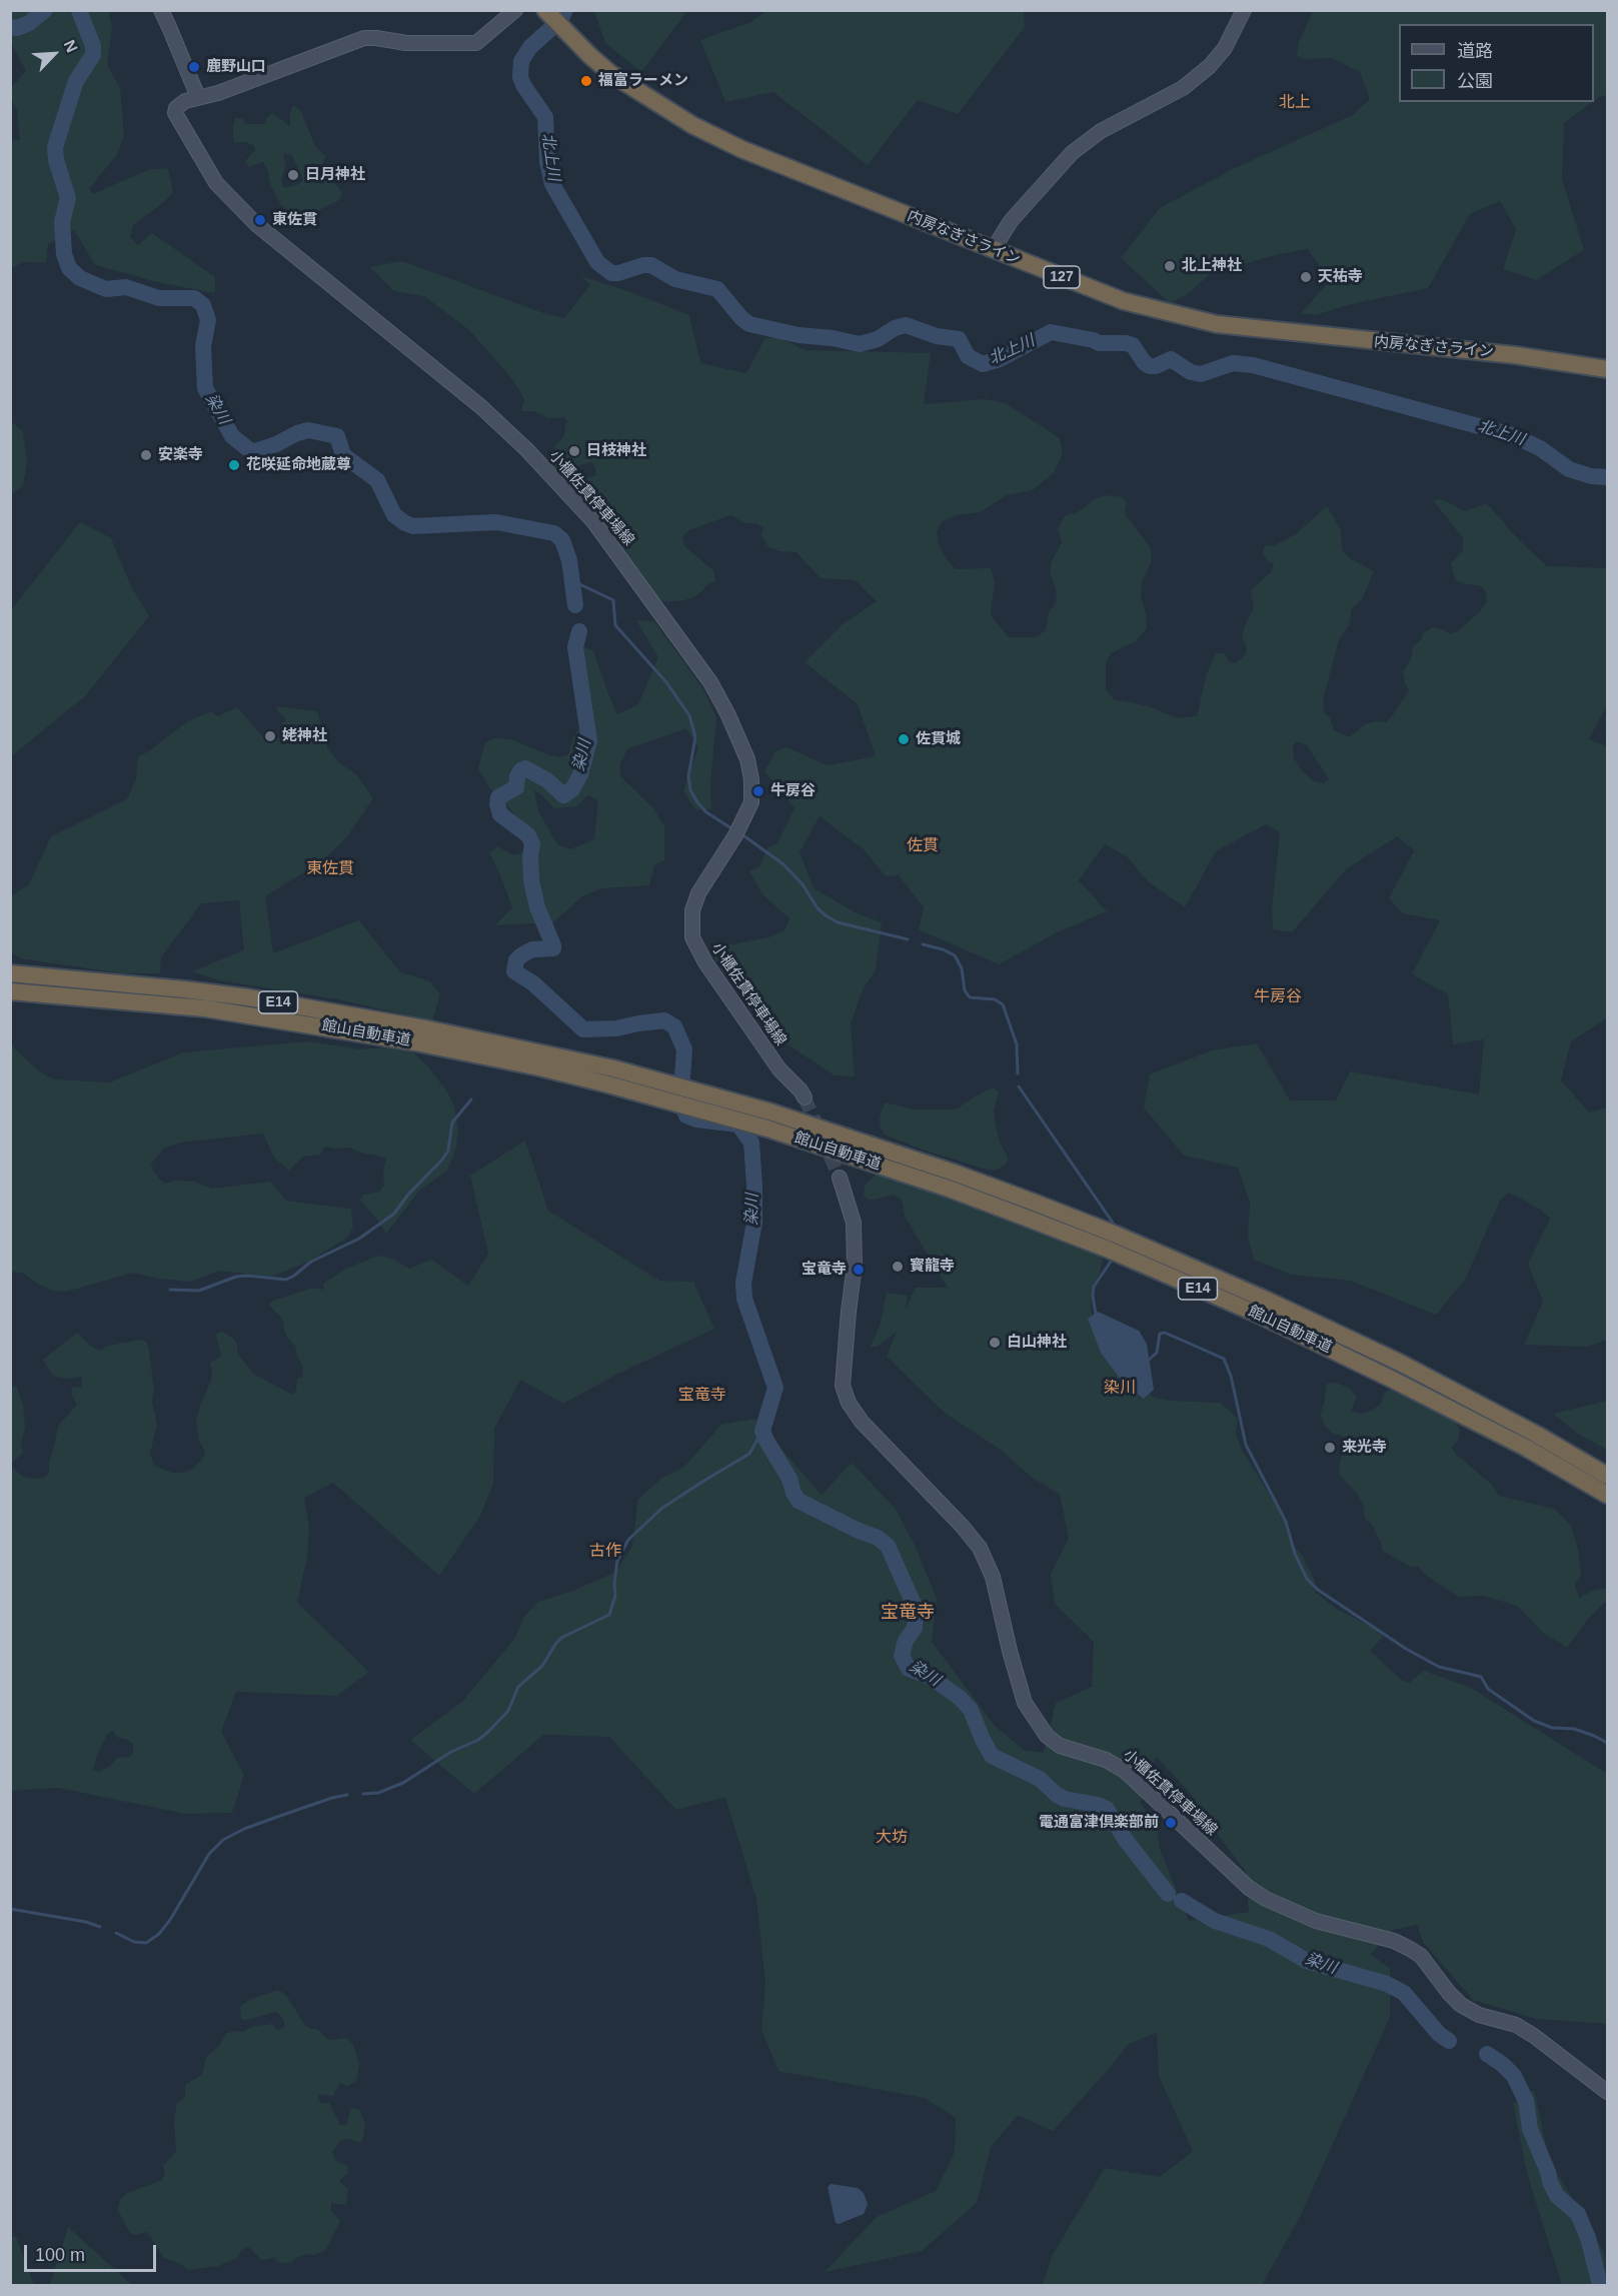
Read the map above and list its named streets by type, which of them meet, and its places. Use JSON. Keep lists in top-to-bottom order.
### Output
{
  "streets": {
    "highway": [
      "内房なぎさライン",
      "127",
      "E14",
      "館山自動車道"
    ],
    "main road": ["小櫃佐貫停車場線"]
  },
  "districts": [
    "北上",
    "佐貫",
    "東佐貫",
    "牛房谷",
    "染川",
    "宝竜寺",
    "古作",
    "宝竜寺",
    "大坊"
  ],
  "water": ["北上川", "染川"],
  "places": [
    "鹿野山口",
    "福富ラーメン",
    "日月神社",
    "東佐貫",
    "北上神社",
    "天祐寺",
    "日枝神社",
    "安楽寺",
    "花咲延命地蔵尊",
    "姥神社",
    "佐貫城",
    "牛房谷",
    "寳龍寺",
    "宝竜寺",
    "白山神社",
    "来光寺",
    "電通富津倶楽部前"
  ],
  "legend": ["道路", "公園"],
  "scale_bar": "100 m",
  "north": "top right"
}
